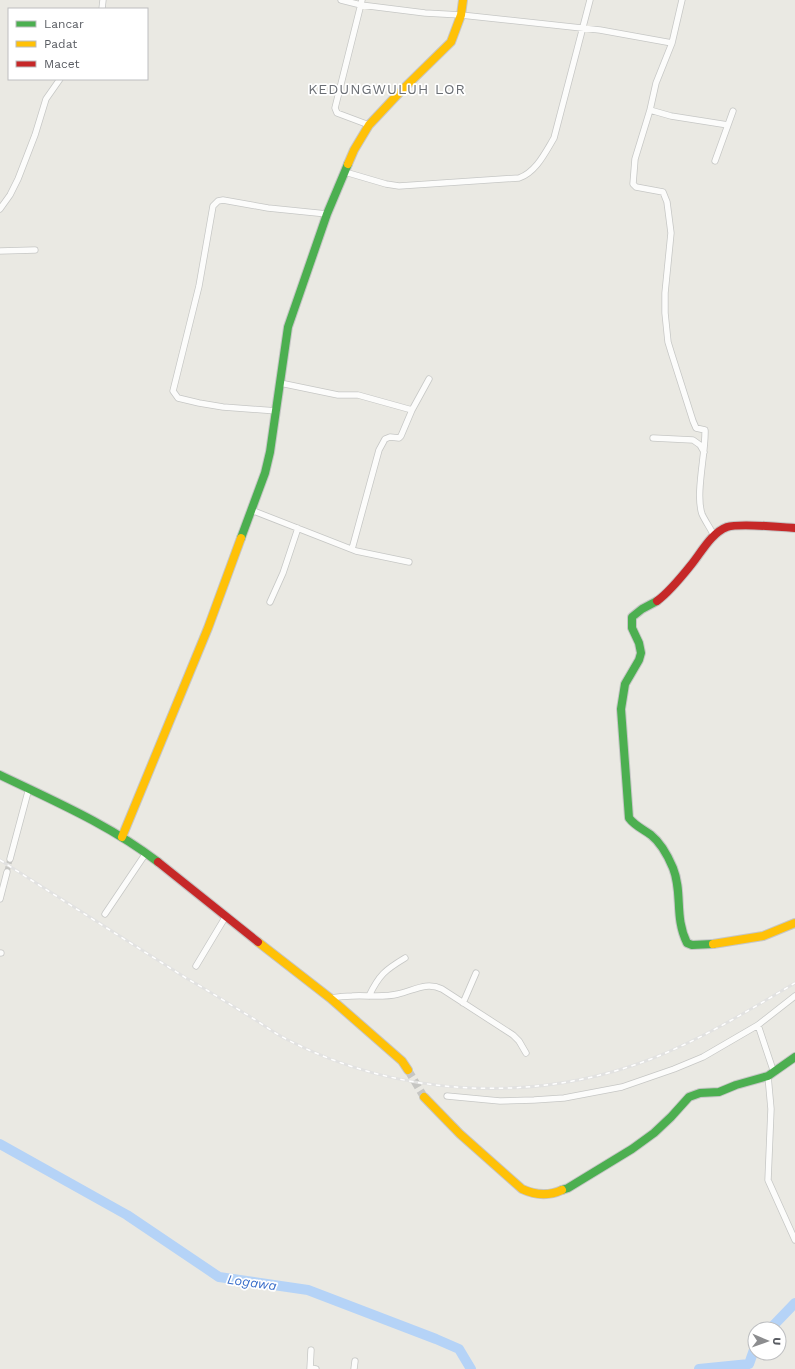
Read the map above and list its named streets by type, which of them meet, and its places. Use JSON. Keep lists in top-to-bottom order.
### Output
{
  "districts": ["KEDUNGWULUH LOR"],
  "water": ["Logawa"],
  "legend": ["Lancar", "Padat", "Macet"],
  "north": "right"
}
